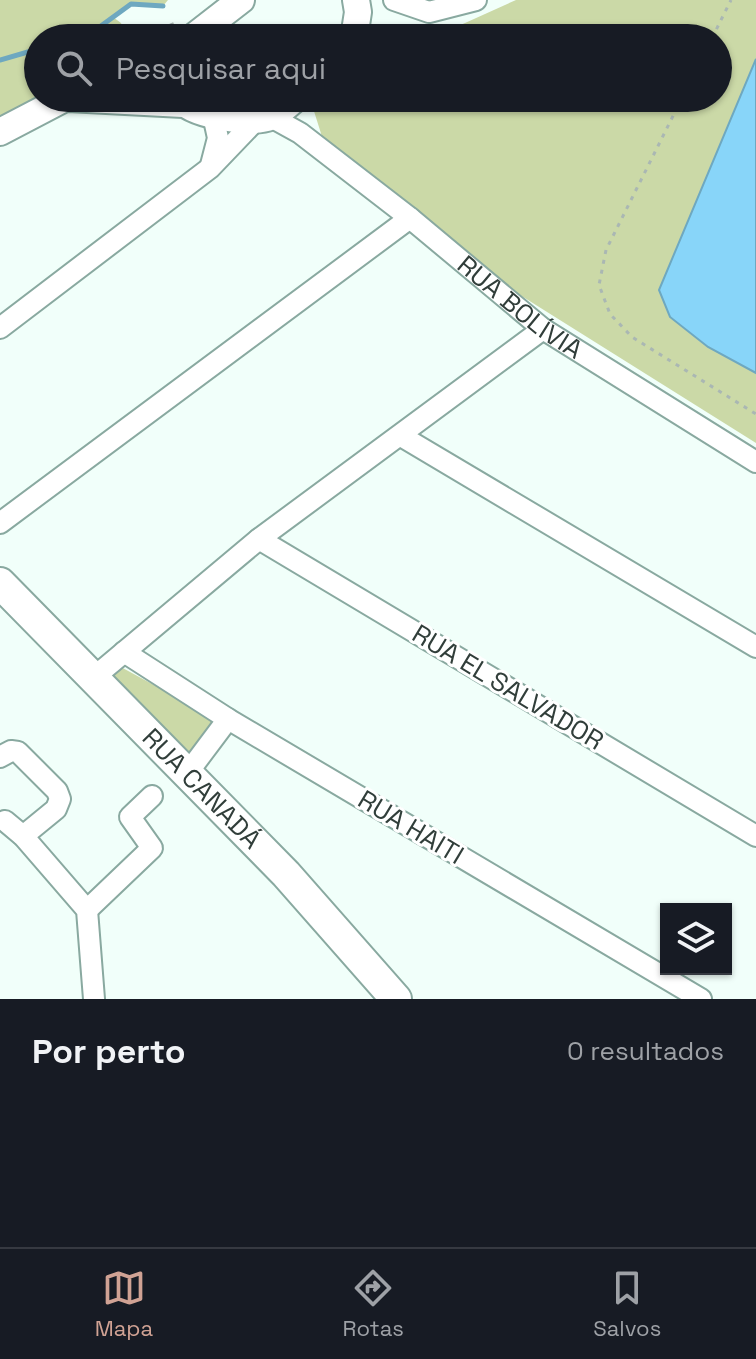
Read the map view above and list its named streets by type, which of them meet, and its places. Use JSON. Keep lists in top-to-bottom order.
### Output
{
  "streets": {
    "main road": ["RUA CANADÁ"],
    "street": ["RUA BOLÍVIA", "RUA EL SALVADOR", "RUA HAITI"]
  },
  "page": {
    "search": "Pesquisar aqui",
    "heading": ["Por perto", "0 resultados"],
    "nav": ["Mapa", "Rotas", "Salvos"]
  }
}
